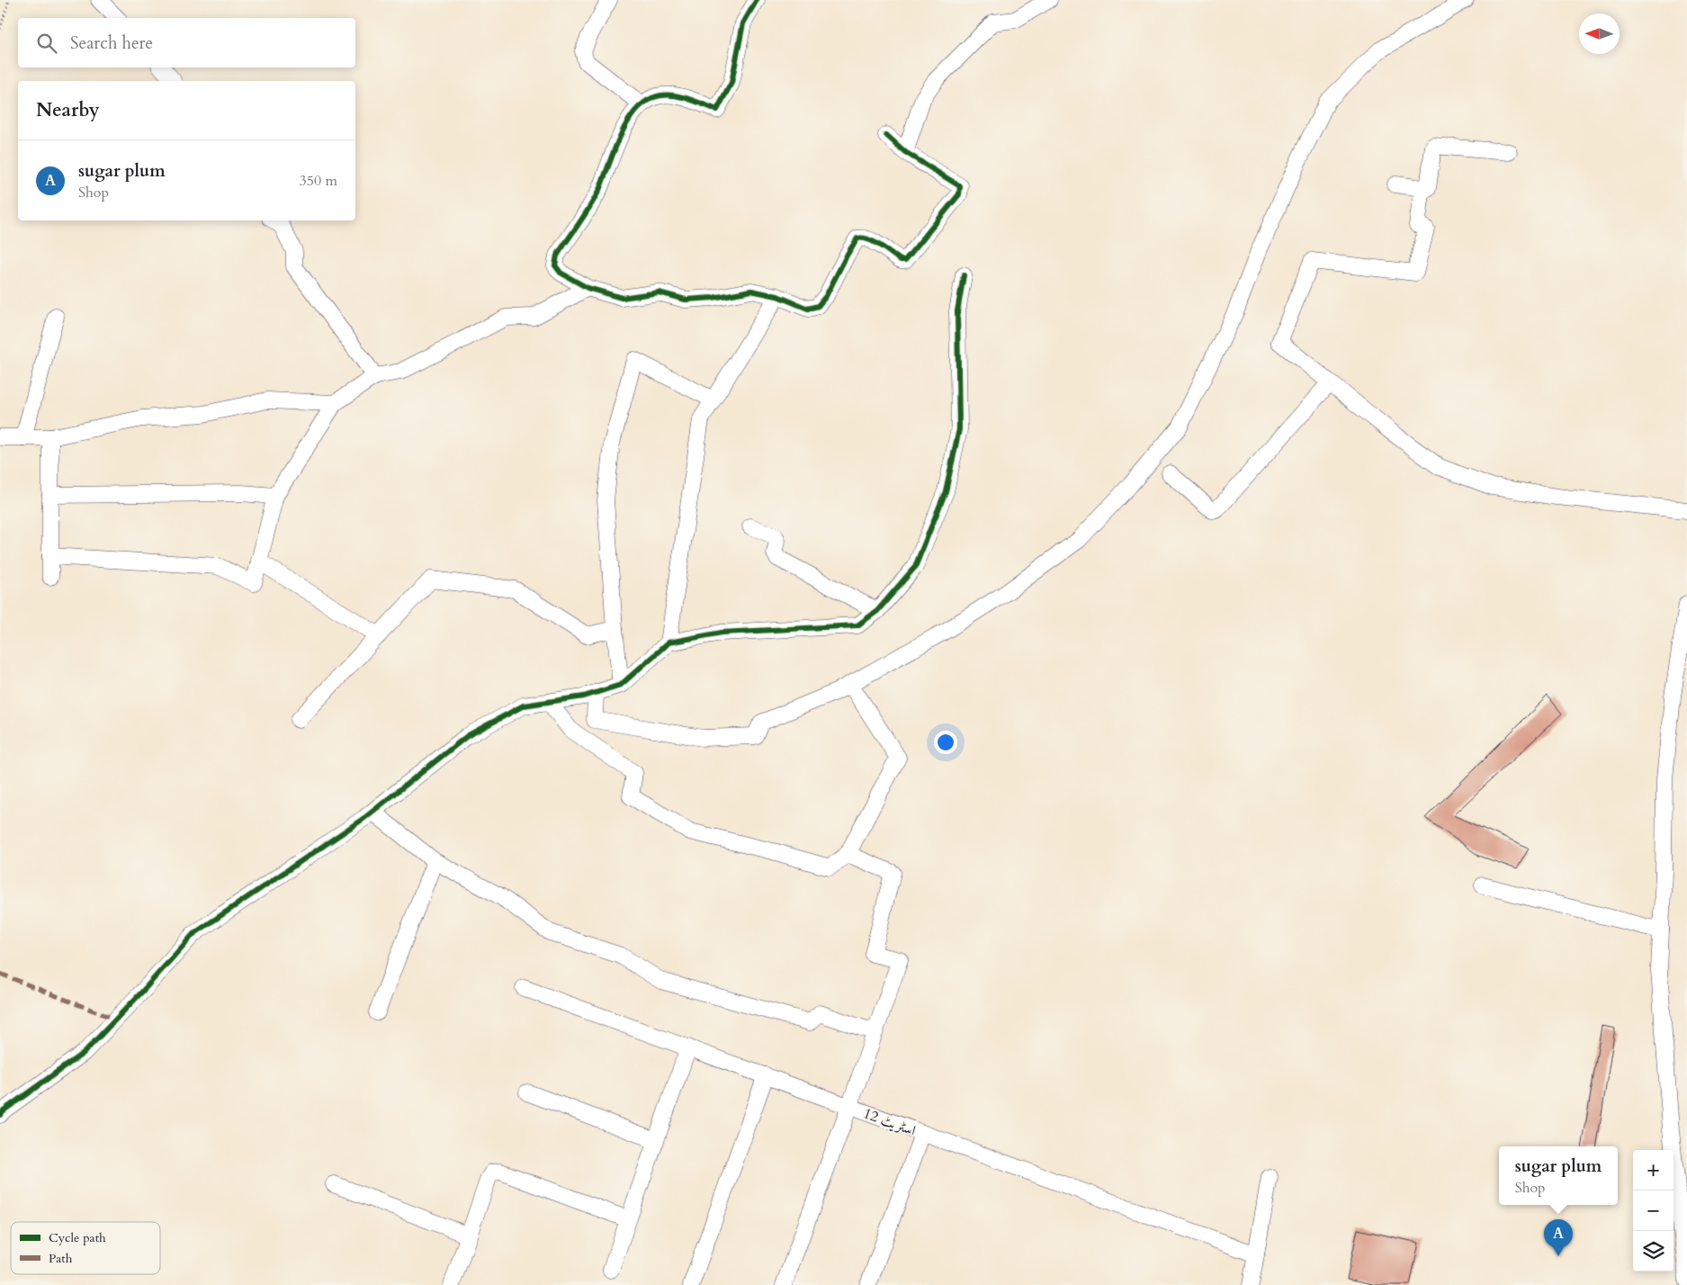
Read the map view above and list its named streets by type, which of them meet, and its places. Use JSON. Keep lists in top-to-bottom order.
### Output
{
  "streets": {
    "street": ["اسٹریٹ 12"]
  },
  "legend": ["Cycle path", "Path"],
  "north": "left",
  "page": {
    "search": "Search here",
    "heading": "Nearby",
    "list": [
      {
        "mark": "A",
        "name": "sugar plum",
        "note": "Shop",
        "value": "350 m"
      }
    ],
    "popup": ["sugar plum", "Shop"],
    "map_buttons": ["+", "−"],
    "pins": "A"
  }
}
